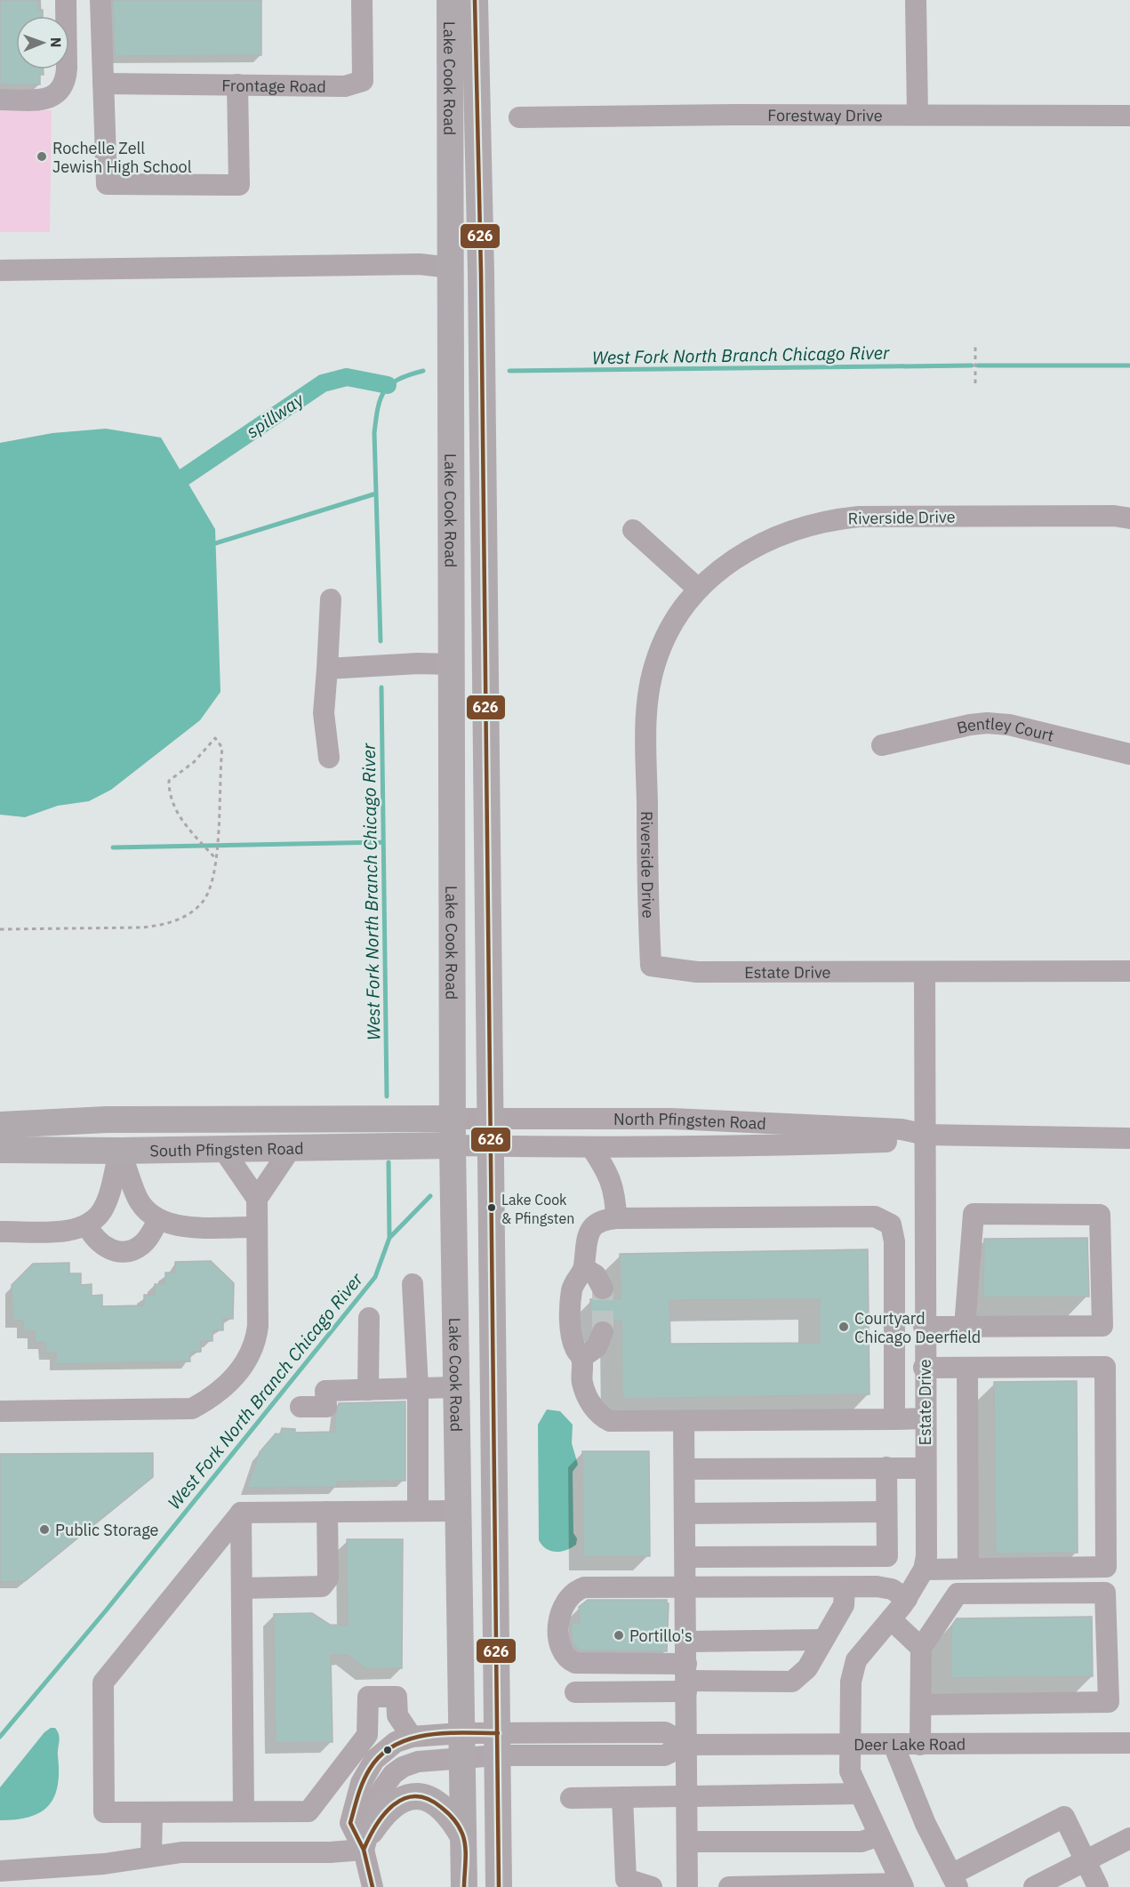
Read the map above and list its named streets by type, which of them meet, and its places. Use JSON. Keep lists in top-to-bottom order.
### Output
{
  "streets": {
    "main road": ["Lake Cook Road", "South Pfingsten Road"],
    "street": [
      "Frontage Road",
      "Forestway Drive",
      "Riverside Drive",
      "Bentley Court",
      "Estate Drive",
      "North Pfingsten Road",
      "Deer Lake Road"
    ]
  },
  "crossings": [
    ["Lake Cook Road", "North Pfingsten Road"],
    ["Lake Cook Road", "South Pfingsten Road"],
    ["Lake Cook Road", "Deer Lake Road"],
    ["Riverside Drive", "Estate Drive"],
    ["Estate Drive", "North Pfingsten Road"],
    ["Estate Drive", "Deer Lake Road"],
    ["North Pfingsten Road", "South Pfingsten Road"]
  ],
  "water": ["West Fork North Branch Chicago River", "spillway"],
  "places": [
    "Rochelle Zell Jewish High School",
    "Lake Cook & Pfingsten",
    "Courtyard Chicago Deerfield",
    "Public Storage",
    "Portillo's"
  ],
  "lines": ["transit line 626"],
  "north": "right"
}
